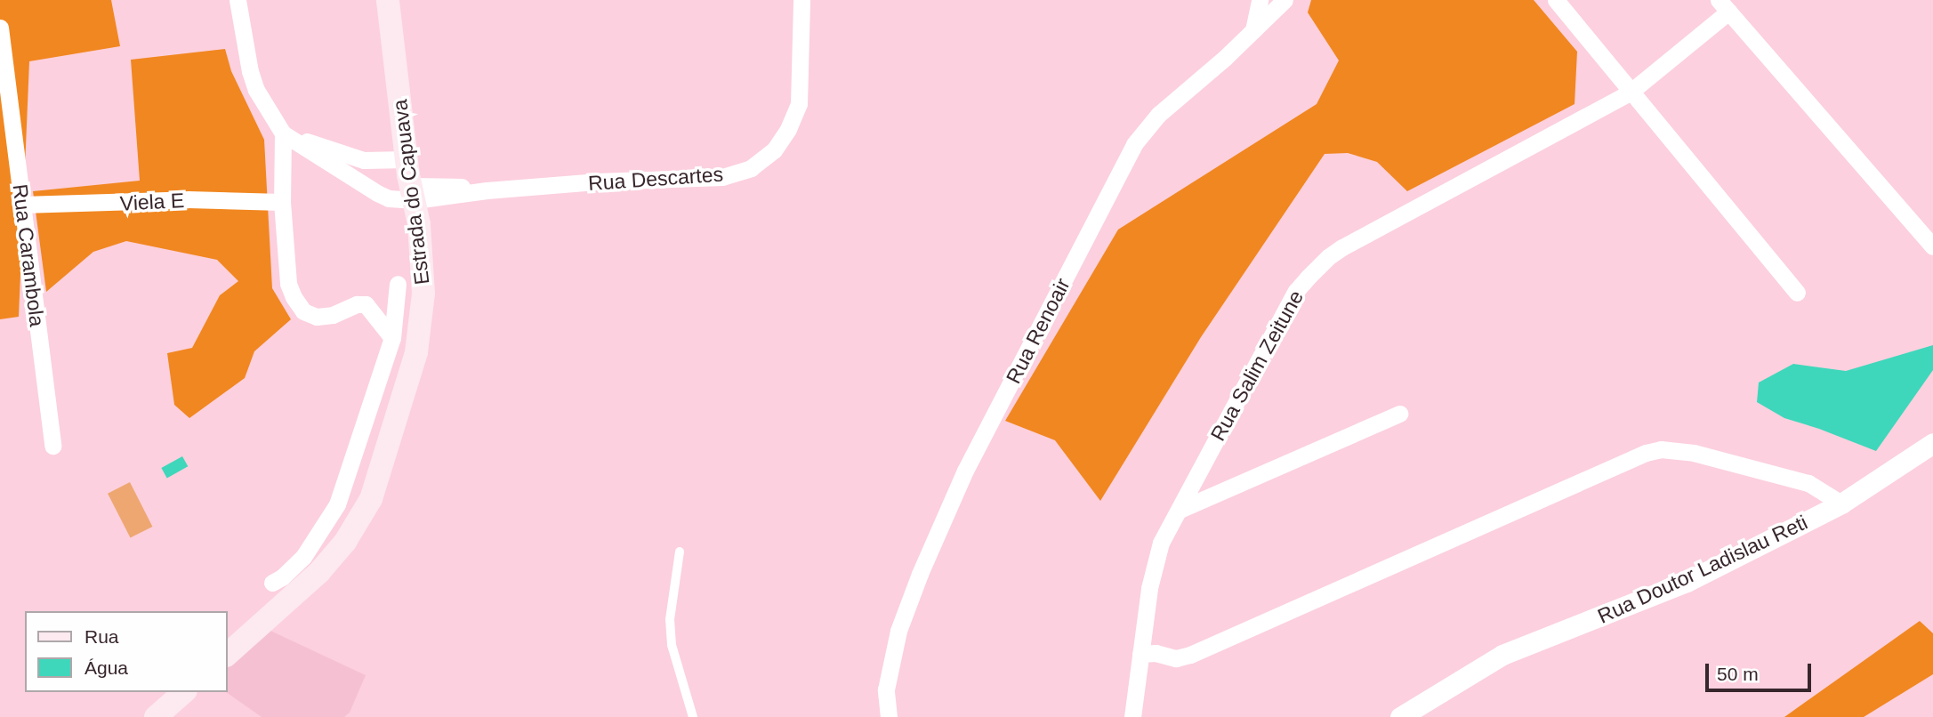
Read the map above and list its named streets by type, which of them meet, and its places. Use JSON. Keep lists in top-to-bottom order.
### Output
{
  "streets": {
    "main road": ["Estrada do Capuava"],
    "street": [
      "Rua Descartes",
      "Viela E",
      "Rua Carambola",
      "Rua Renoair",
      "Rua Salim Zeitune",
      "Rua Doutor Ladislau Reti"
    ]
  },
  "crossings": [
    ["Rua Descartes", "Estrada do Capuava"],
    ["Viela E", "Rua Carambola"]
  ],
  "legend": ["Rua", "Água"],
  "scale_bar": "50 m"
}
